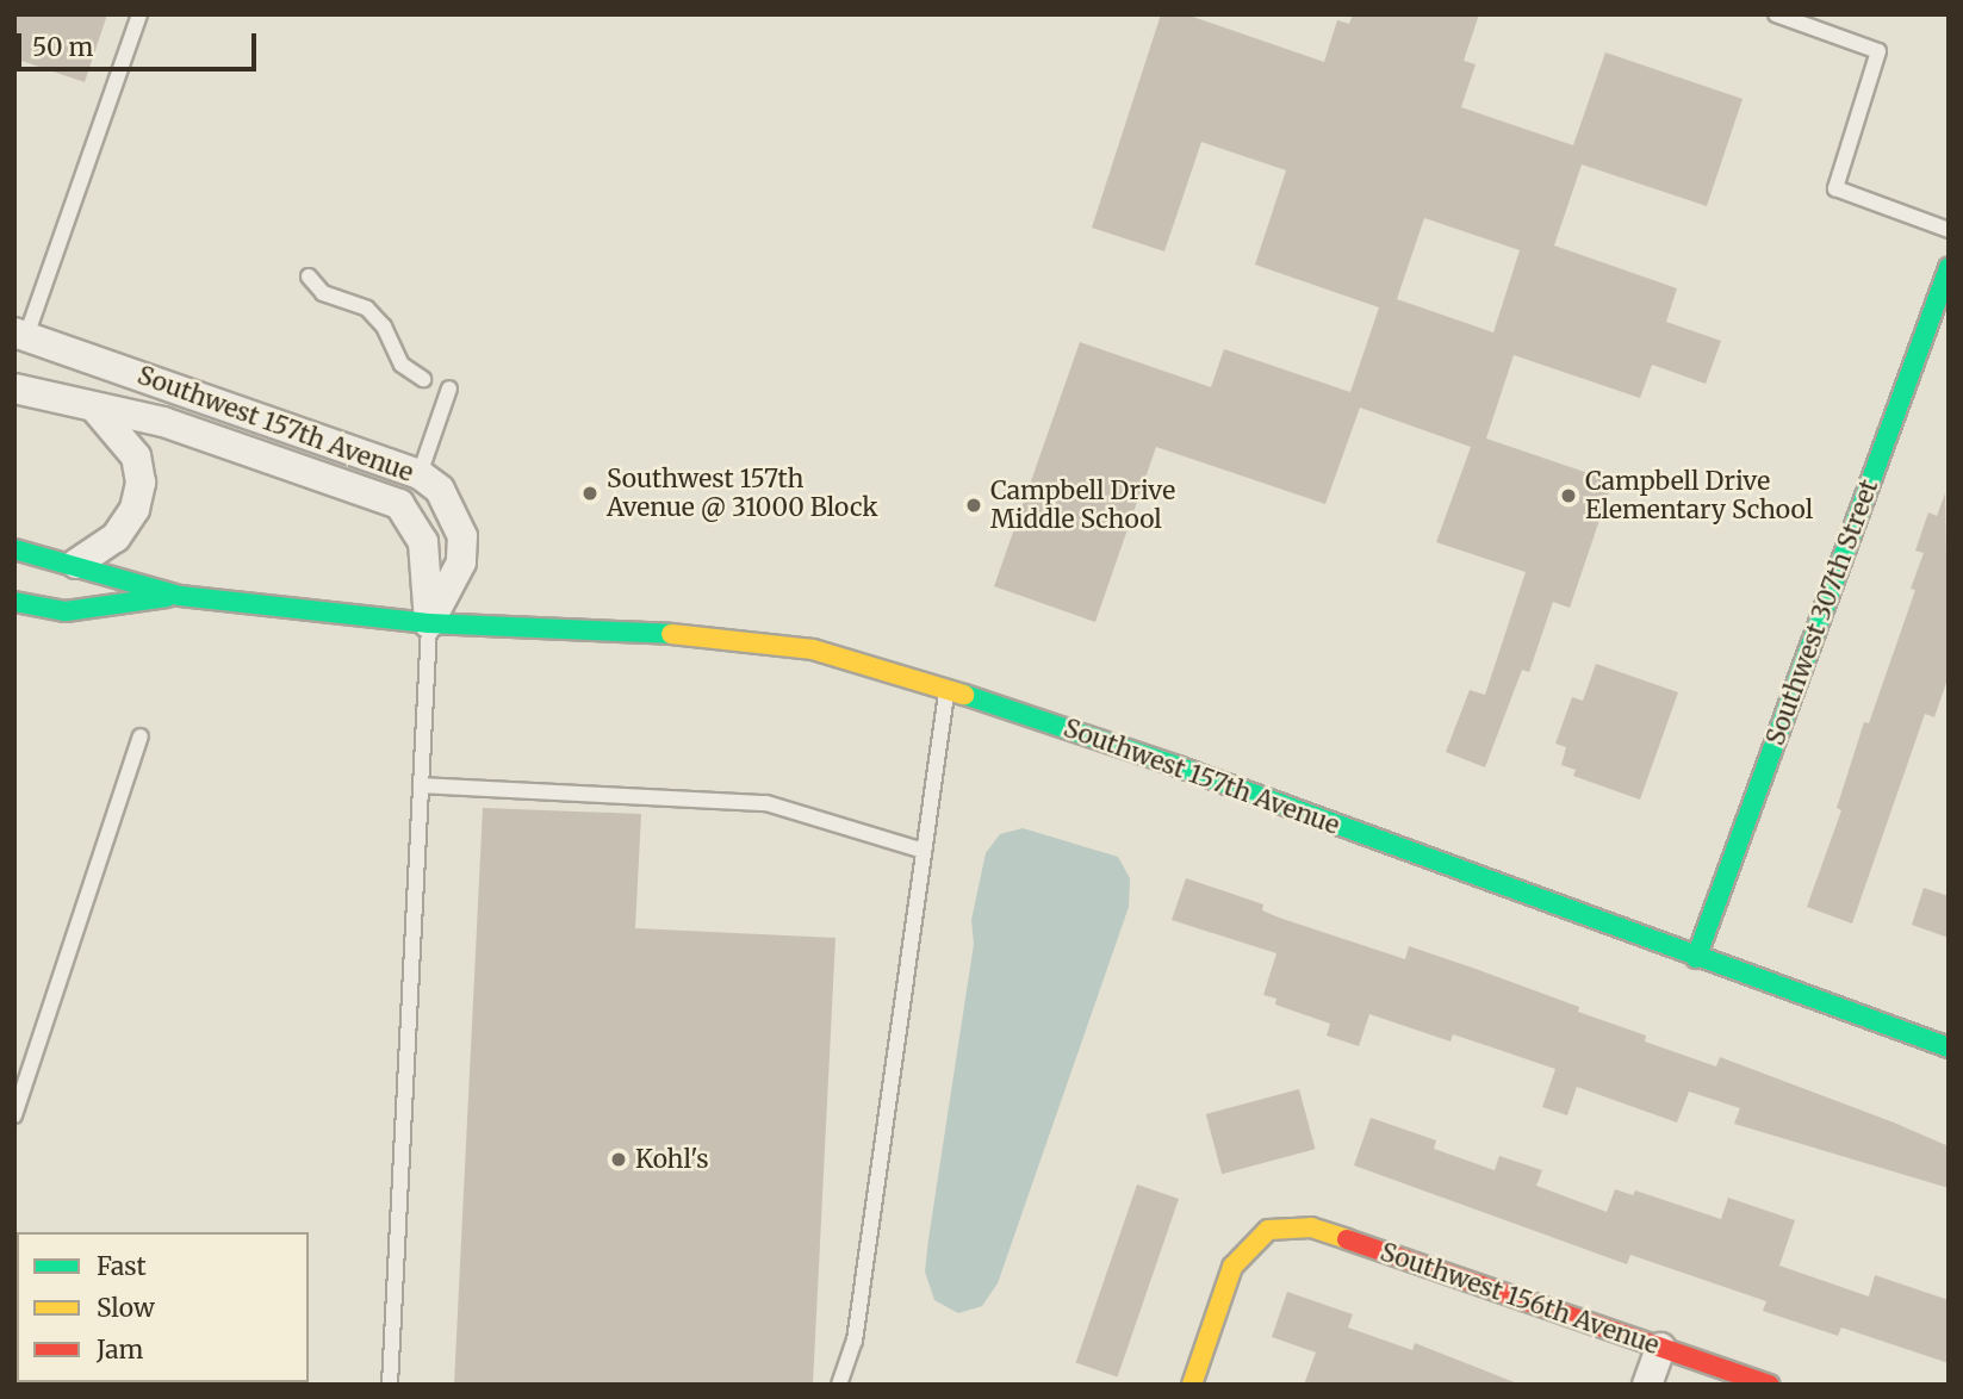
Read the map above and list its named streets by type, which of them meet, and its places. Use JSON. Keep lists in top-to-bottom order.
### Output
{
  "streets": {
    "street": ["Southwest 157th Avenue", "Southwest 307th Street", "Southwest 156th Avenue"]
  },
  "crossings": [
    ["Southwest 157th Avenue", "Southwest 307th Street"]
  ],
  "places": [
    "Southwest 157th Avenue @ 31000 Block",
    "Campbell Drive Elementary School",
    "Campbell Drive Middle School",
    "Kohl's"
  ],
  "legend": ["Fast", "Slow", "Jam"],
  "scale_bar": "50 m"
}
